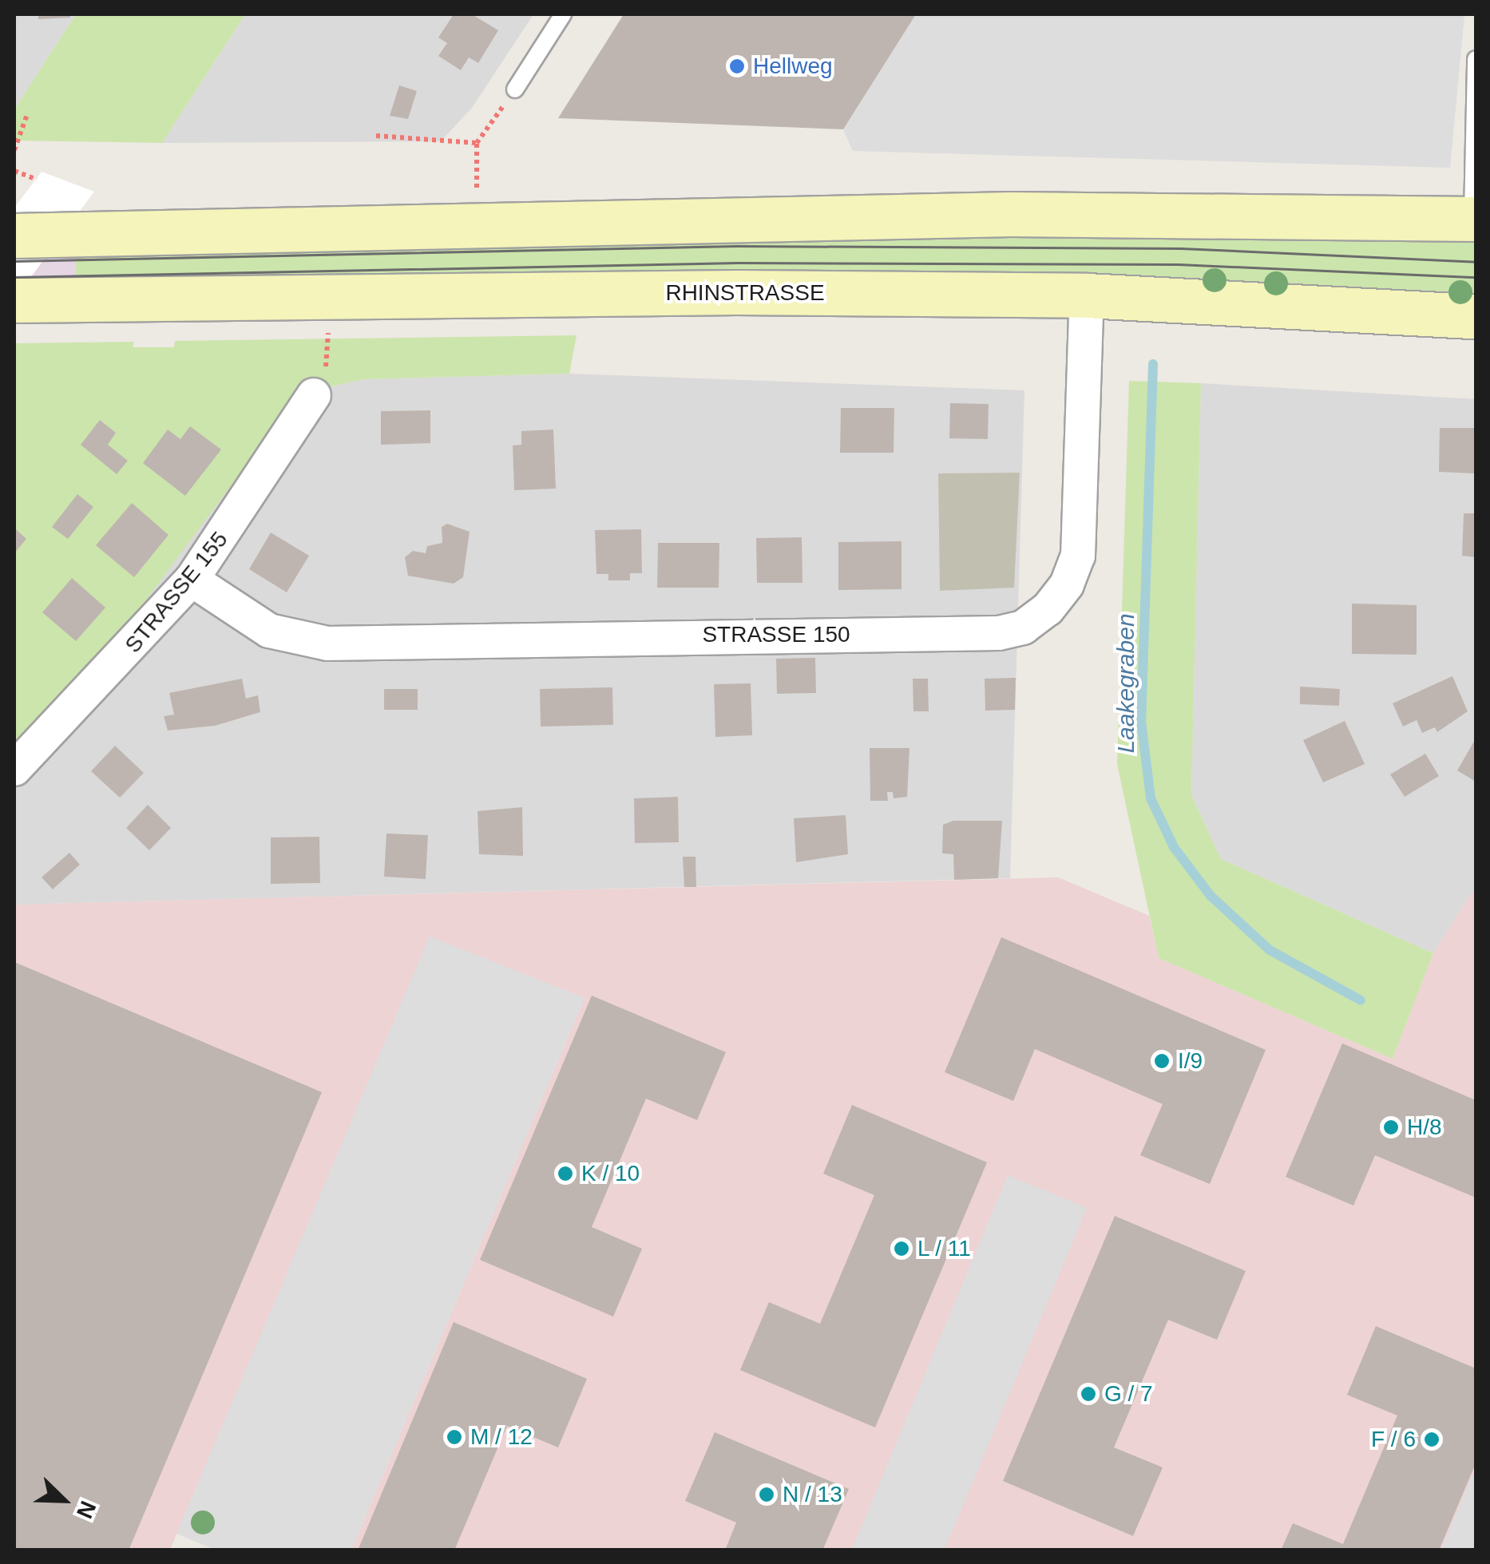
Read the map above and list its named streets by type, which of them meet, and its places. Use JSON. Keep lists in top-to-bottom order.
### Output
{
  "streets": {
    "main road": ["RHINSTRASSE"],
    "street": ["STRASSE 155", "STRASSE 150"]
  },
  "crossings": [
    ["RHINSTRASSE", "STRASSE 150"],
    ["STRASSE 155", "STRASSE 150"]
  ],
  "water": ["Laakegraben"],
  "places": [
    "Hellweg",
    "I/9",
    "H/8",
    "K / 10",
    "L / 11",
    "G / 7",
    "M / 12",
    "F / 6",
    "N / 13"
  ],
  "north": "bottom right"
}
